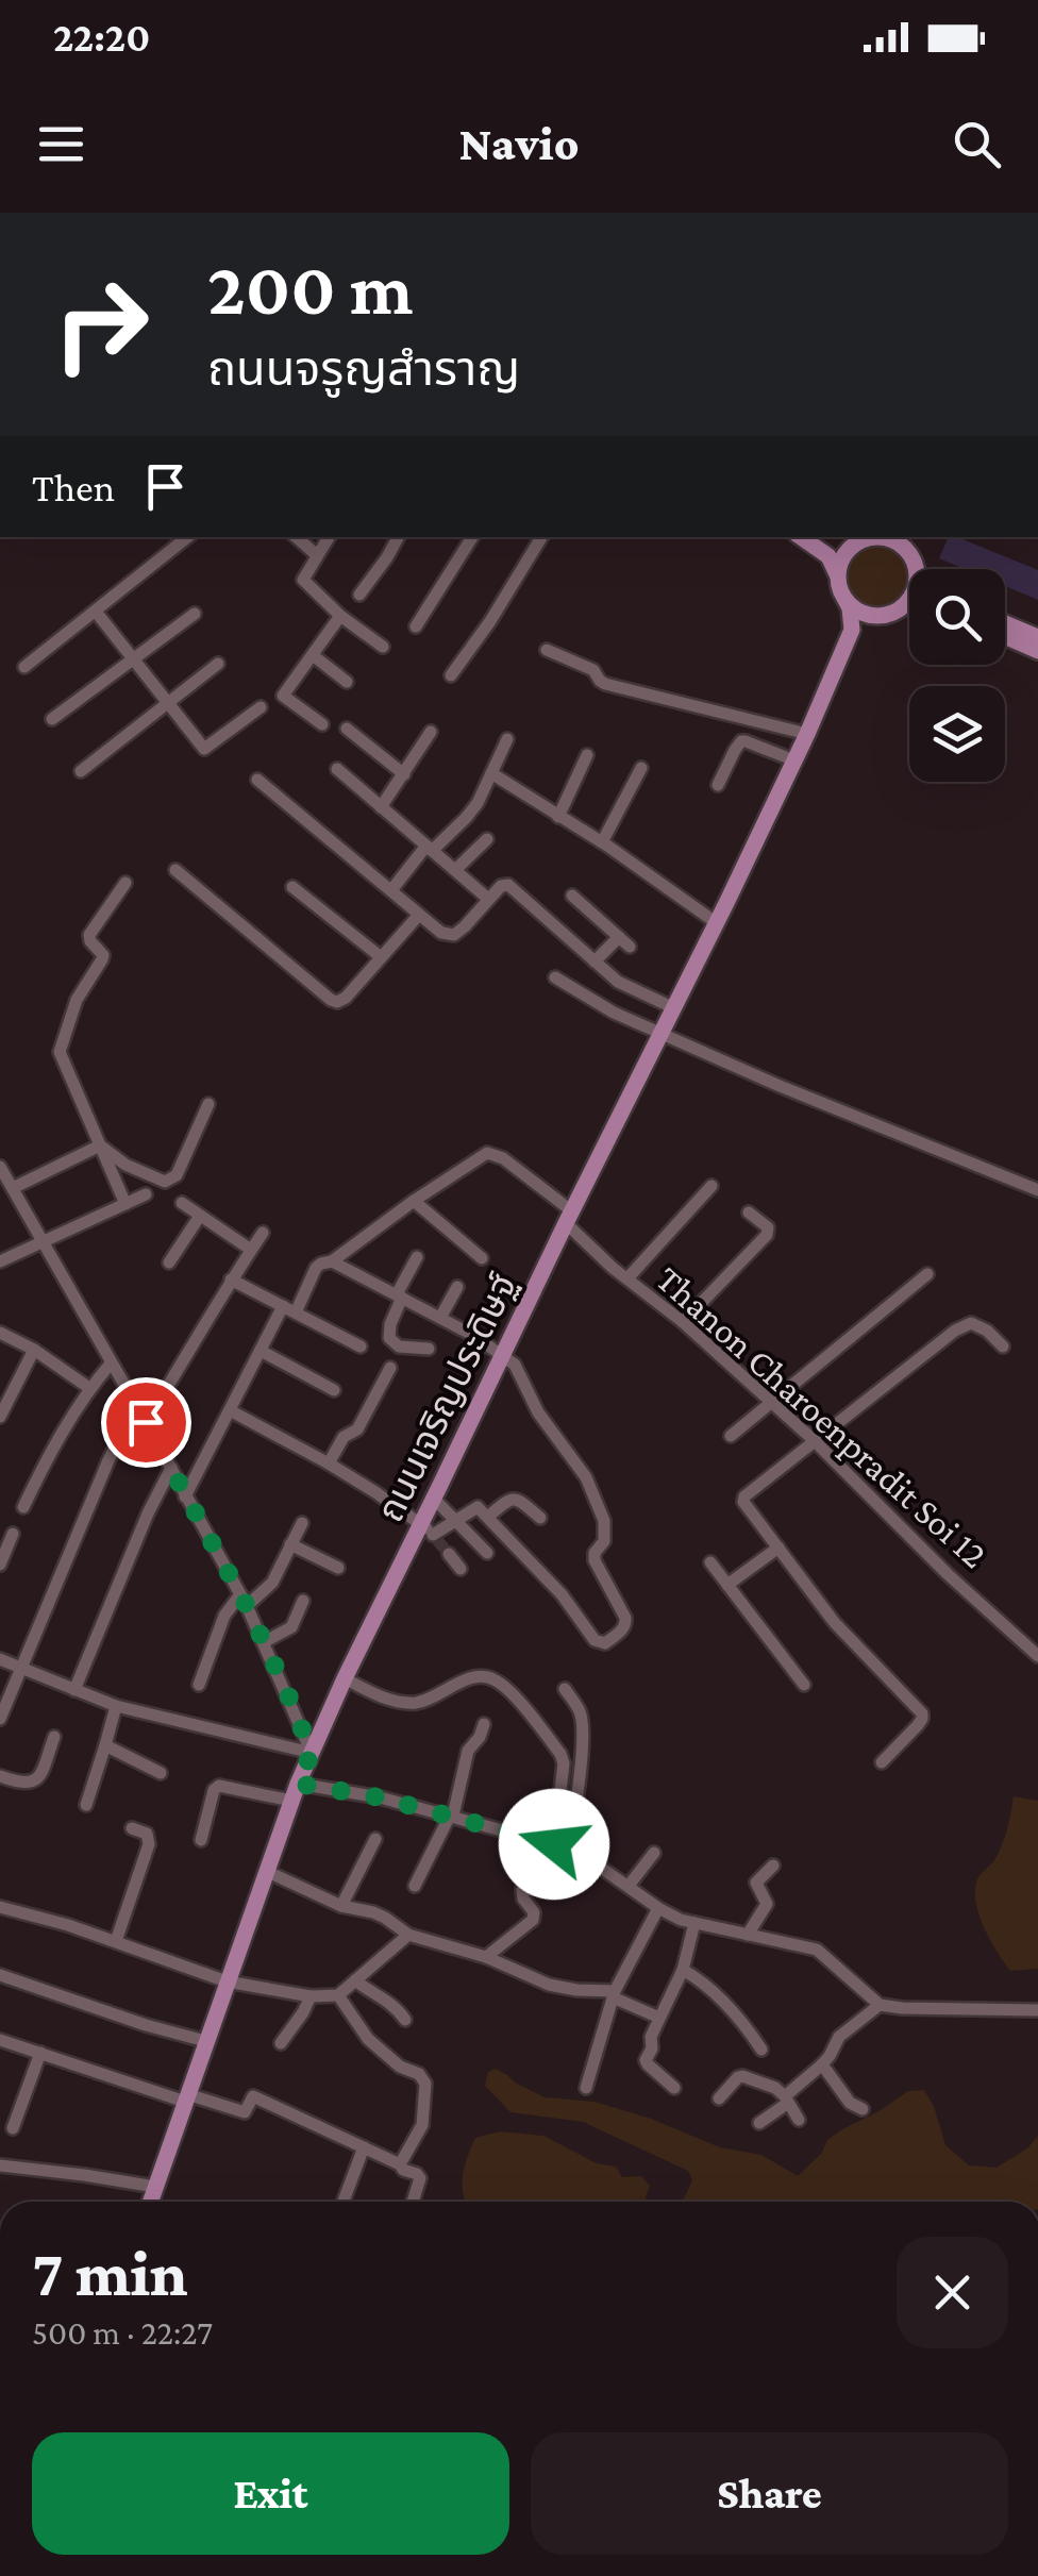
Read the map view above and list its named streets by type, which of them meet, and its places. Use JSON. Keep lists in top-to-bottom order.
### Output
{
  "streets": {
    "main road": ["ถนนเจริญประดิษฐ์"],
    "street": ["Thanon Charoenpradit Soi 12"]
  },
  "crossings": [
    ["ถนนเจริญประดิษฐ์", "Thanon Charoenpradit Soi 12"]
  ],
  "page": {
    "status": "22:20",
    "header": "Navio",
    "turn": ["200 m", "ถนนจรูญสำราญ"],
    "then": "Then",
    "heading": ["7 min", "500 m · 22:27"],
    "buttons": ["Exit", "Share"]
  }
}
